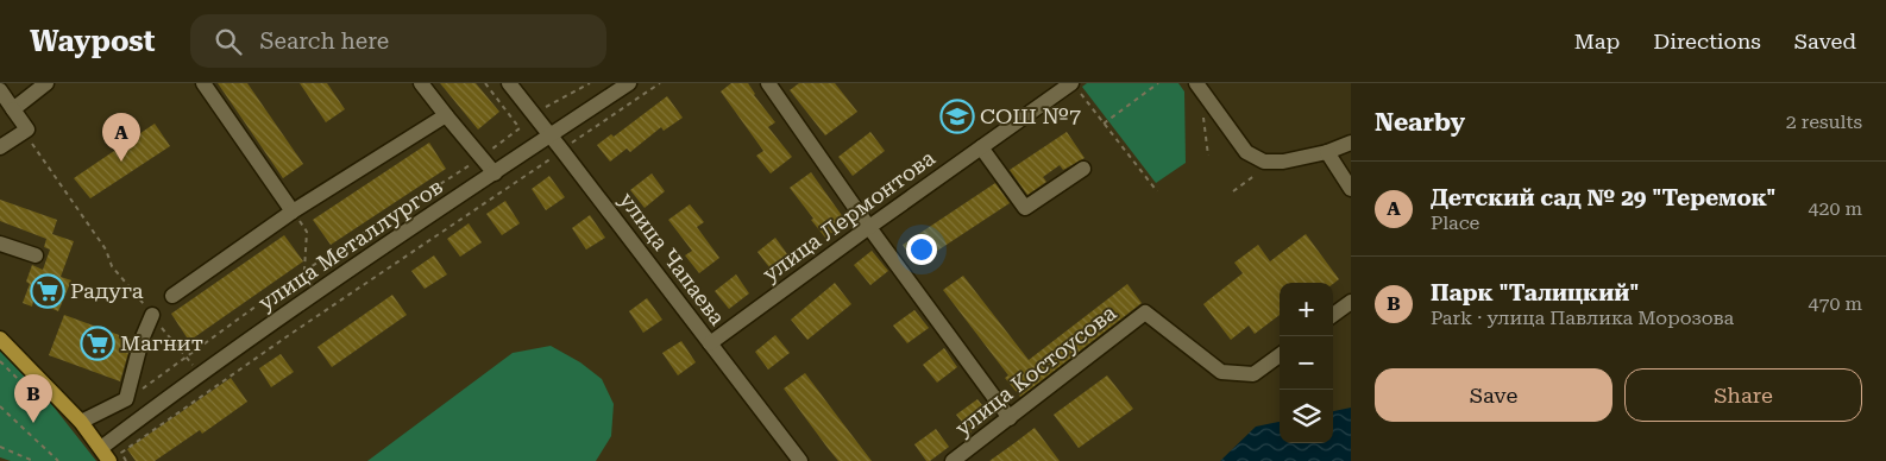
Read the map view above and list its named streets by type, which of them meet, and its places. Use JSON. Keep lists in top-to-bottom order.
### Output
{
  "streets": {
    "street": [
      "улица Лермонтова",
      "улица Металлургов",
      "улица Чапаева",
      "улица Костоусова"
    ]
  },
  "crossings": [
    ["улица Лермонтова", "улица Чапаева"],
    ["улица Металлургов", "улица Чапаева"]
  ],
  "places": {
    "school or university": ["СОШ №7"],
    "supermarket": ["Радуга", "Магнит"]
  },
  "page": {
    "header": "Waypost",
    "search": "Search here",
    "nav": ["Map", "Directions", "Saved"],
    "heading": ["Nearby", "2 results"],
    "pins": ["A", "B"],
    "list": [
      {
        "mark": "A",
        "name": "Детский сад № 29 \"Теремок\"",
        "note": "Place",
        "value": "420 m"
      },
      {
        "mark": "B",
        "name": "Парк \"Талицкий\"",
        "note": "Park · улица Павлика Морозова",
        "value": "470 m"
      }
    ],
    "map_buttons": ["+", "−"],
    "buttons": ["Save", "Share"]
  }
}
